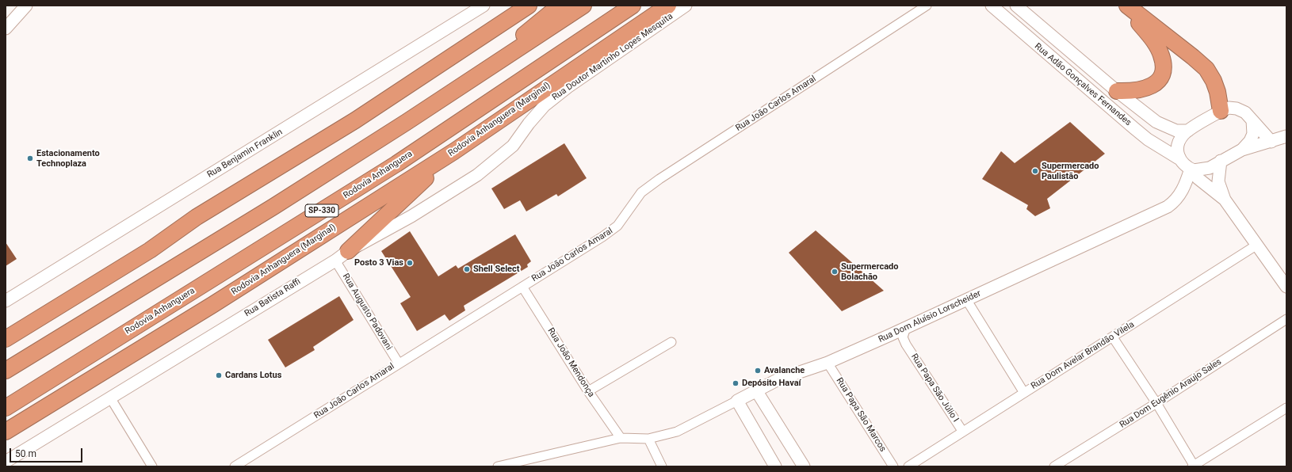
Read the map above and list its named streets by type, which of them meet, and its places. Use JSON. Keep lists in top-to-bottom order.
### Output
{
  "streets": {
    "highway": ["Rodovia Anhanguera (Marginal)", "Rodovia Anhanguera", "SP-330"],
    "street": [
      "Rua Doutor Martinho Lopes Mesquita",
      "Rua Adão Gonçalves Fernandes",
      "Rua João Carlos Amaral",
      "Rua Benjamin Franklin",
      "Rua Batista Raffi",
      "Rua Augusto Padovani",
      "Rua Dom Aluísio Lorscheider",
      "Rua Dom Avelar Brandão Vilela",
      "Rua João Mendonça",
      "Rua Papa São Júlio I",
      "Rua Dom Eugênio Araujo Sales",
      "Rua Papa São Marcos"
    ]
  },
  "crossings": [
    ["Rua Doutor Martinho Lopes Mesquita", "Rua Batista Raffi"],
    ["Rua Adão Gonçalves Fernandes", "Rua Dom Aluísio Lorscheider"],
    ["Rua João Carlos Amaral", "Rua Augusto Padovani"],
    ["Rua João Carlos Amaral", "Rua João Mendonça"],
    ["Rua Batista Raffi", "Rua Augusto Padovani"],
    ["Rua Dom Aluísio Lorscheider", "Rua João Mendonça"],
    ["Rua Dom Aluísio Lorscheider", "Rua Papa São Júlio I"],
    ["Rua Dom Aluísio Lorscheider", "Rua Papa São Marcos"],
    ["Rua Dom Avelar Brandão Vilela", "Rua Papa São Júlio I"]
  ],
  "places": [
    "Estacionamento Technoplaza",
    "Supermercado Paulistão",
    "Posto 3 Vias",
    "Shell Select",
    "Supermercado Bolachão",
    "Avalanche",
    "Cardans Lotus",
    "Depósito Havaí"
  ],
  "scale_bar": "50 m"
}
